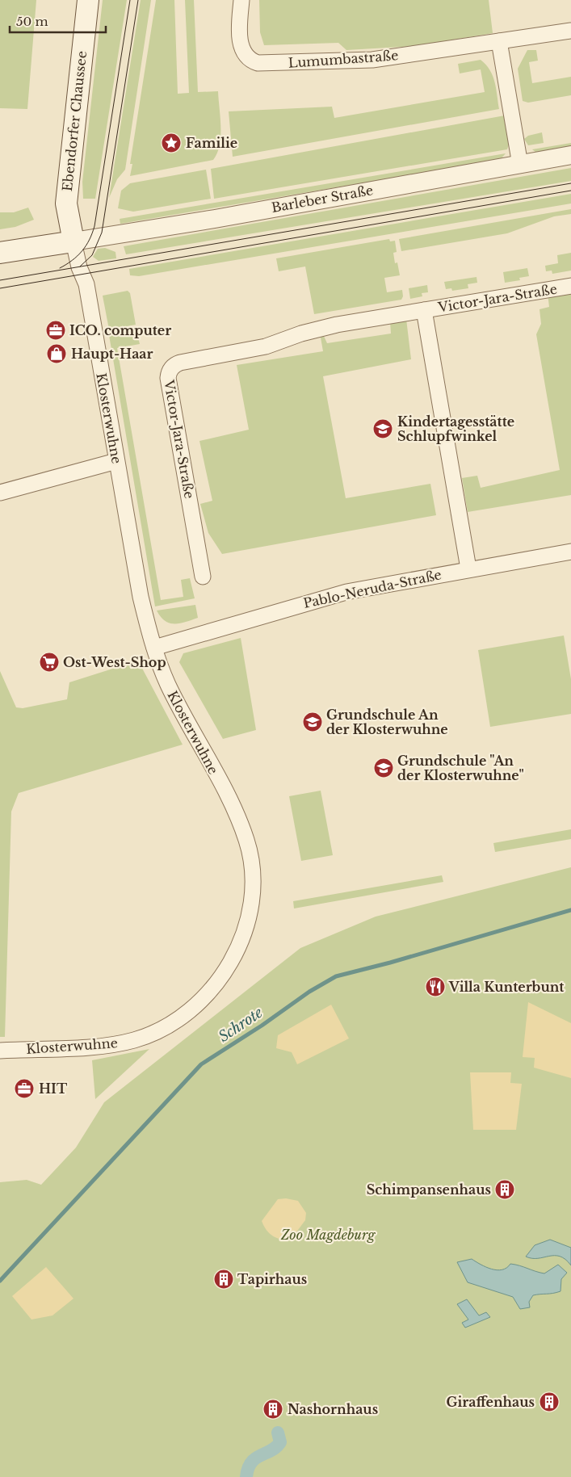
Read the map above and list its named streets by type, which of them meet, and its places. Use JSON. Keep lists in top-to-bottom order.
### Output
{
  "streets": {
    "main road": ["Ebendorfer Chaussee"],
    "street": [
      "Lumumbastraße",
      "Barleber Straße",
      "Victor-Jara-Straße",
      "Klosterwuhne",
      "Pablo-Neruda-Straße"
    ]
  },
  "crossings": [
    ["Ebendorfer Chaussee", "Barleber Straße"],
    ["Ebendorfer Chaussee", "Klosterwuhne"],
    ["Barleber Straße", "Klosterwuhne"],
    ["Victor-Jara-Straße", "Pablo-Neruda-Straße"],
    ["Klosterwuhne", "Pablo-Neruda-Straße"]
  ],
  "water": ["Schrote"],
  "parks": ["Zoo Magdeburg"],
  "places": {
    "place": ["Familie"],
    "office": ["ICO. computer", "HIT"],
    "shop": ["Haupt-Haar"],
    "school or university": ["Kindertagesstätte Schlupfwinkel", "Grundschule An der Klosterwuhne", "Grundschule \"An der Klosterwuhne\""],
    "supermarket": ["Ost-West-Shop"],
    "restaurant": ["Villa Kunterbunt"],
    "building": [
      "Schimpansenhaus",
      "Tapirhaus",
      "Giraffenhaus",
      "Nashornhaus"
    ]
  },
  "scale_bar": "50 m"
}
